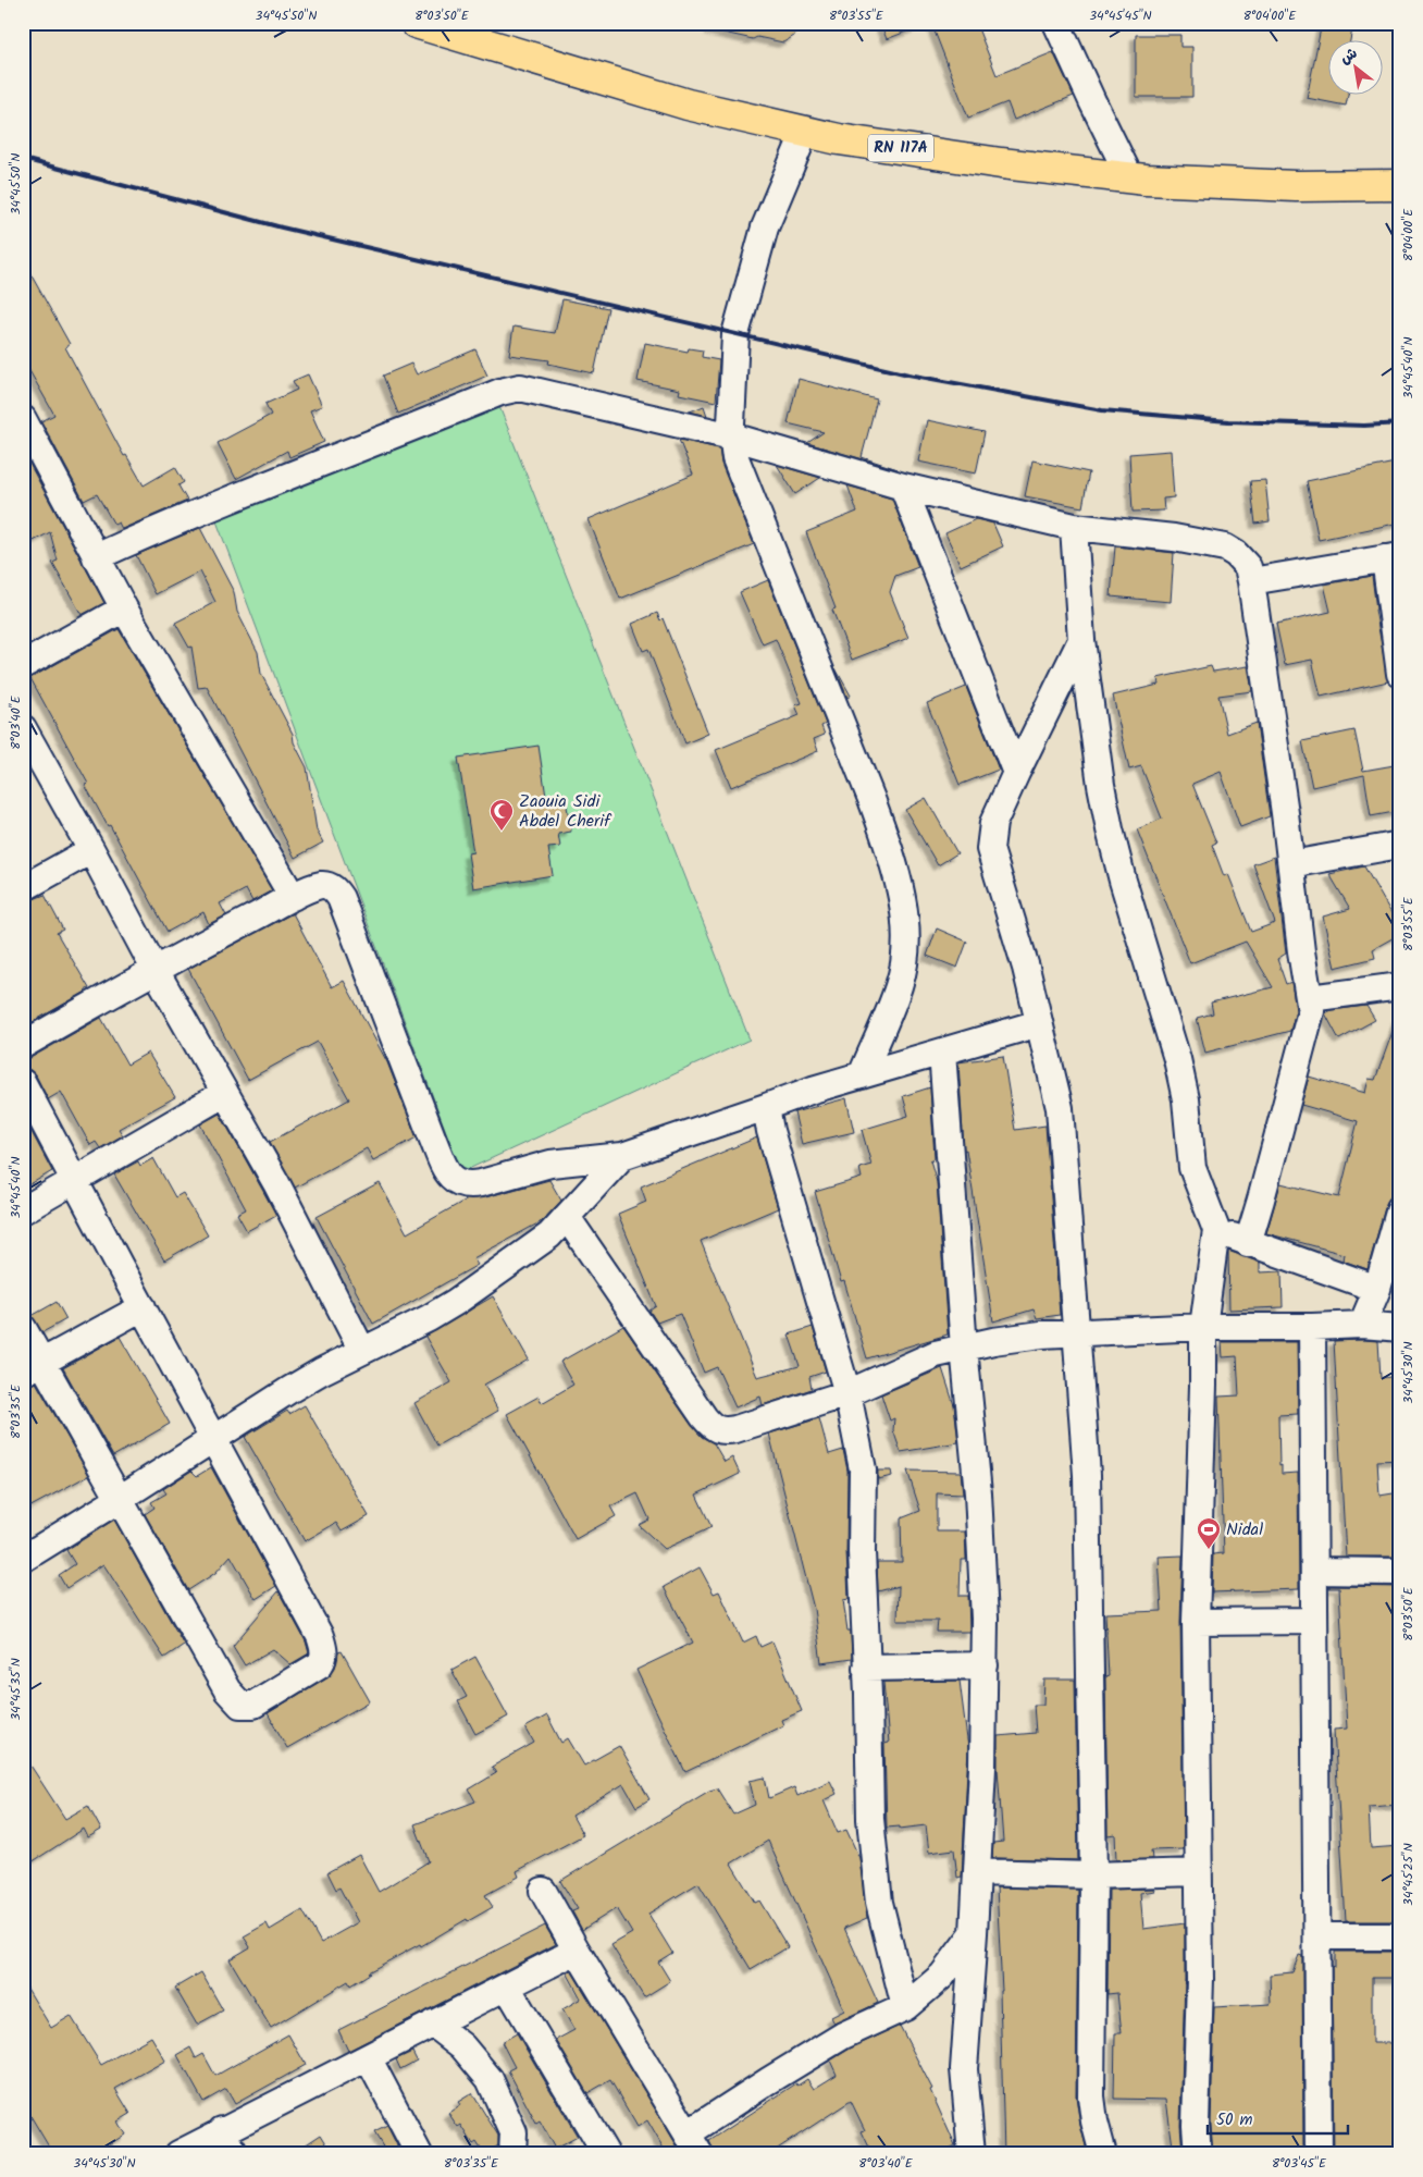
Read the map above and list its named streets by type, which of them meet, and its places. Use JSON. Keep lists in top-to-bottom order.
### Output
{
  "streets": {
    "main road": ["RN 117A"]
  },
  "places": {
    "mosque": ["Zaouia Sidi Abdel Cherif"],
    "sports": ["Nidal"]
  },
  "scale_bar": "50 m",
  "north": "top left",
  "coordinates": [
    "34°45'50\"N",
    "8°03'50\"E",
    "8°03'55\"E",
    "34°45'45\"N",
    "8°04'00\"E",
    "34°45'40\"N",
    "8°03'40\"E",
    "34°45'30\"N",
    "8°03'35\"E",
    "34°45'35\"N",
    "34°45'25\"N",
    "8°03'45\"E"
  ]
}
